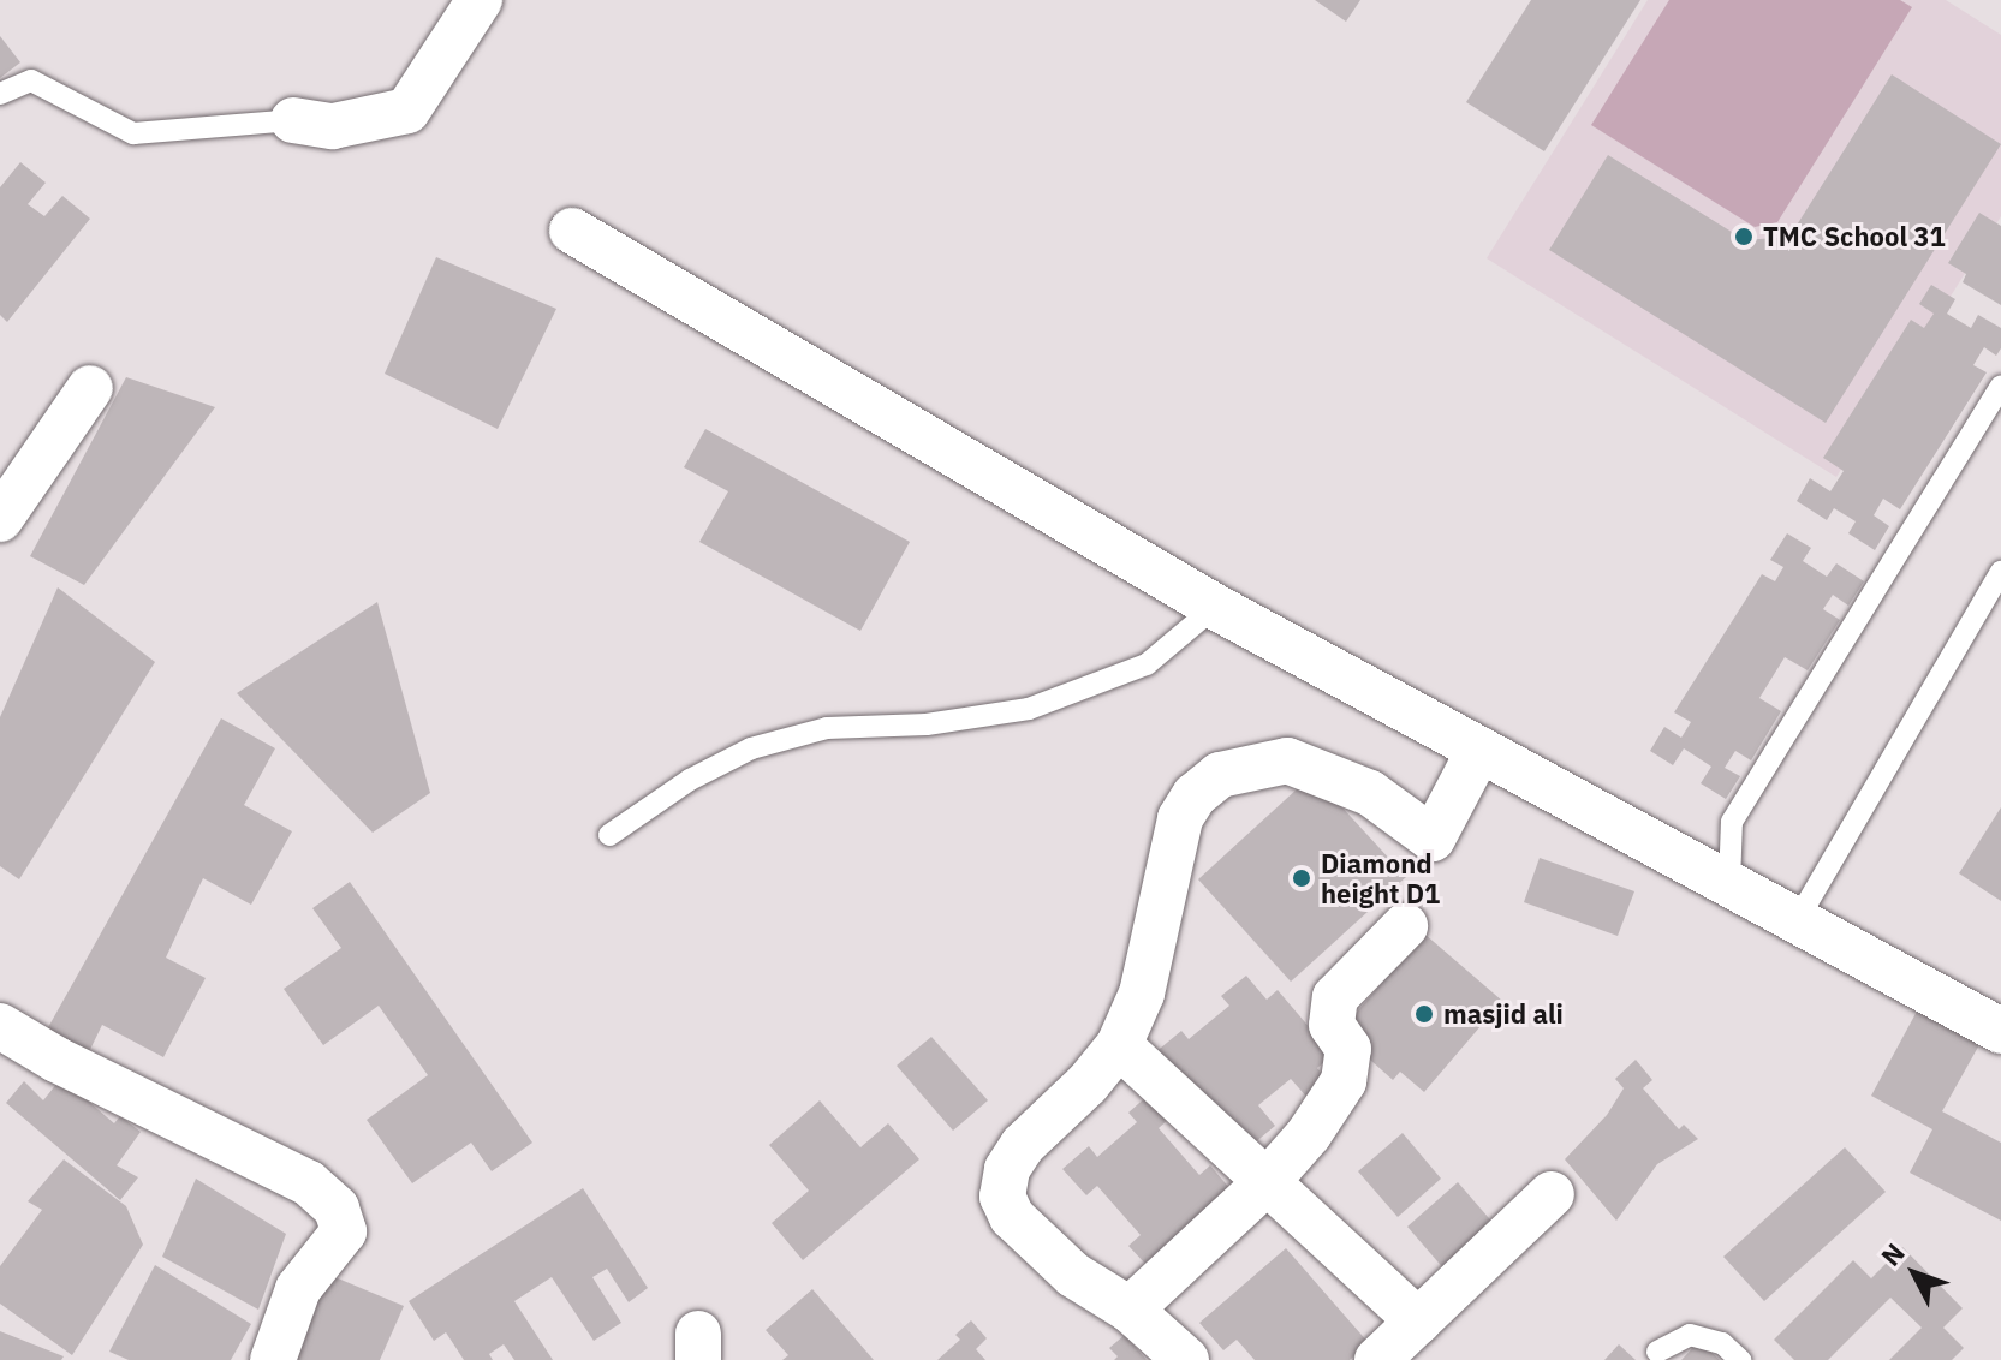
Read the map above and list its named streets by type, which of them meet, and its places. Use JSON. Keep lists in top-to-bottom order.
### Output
{
  "places": ["TMC School 31", "Diamond height D1", "masjid ali"],
  "north": "top left"
}
